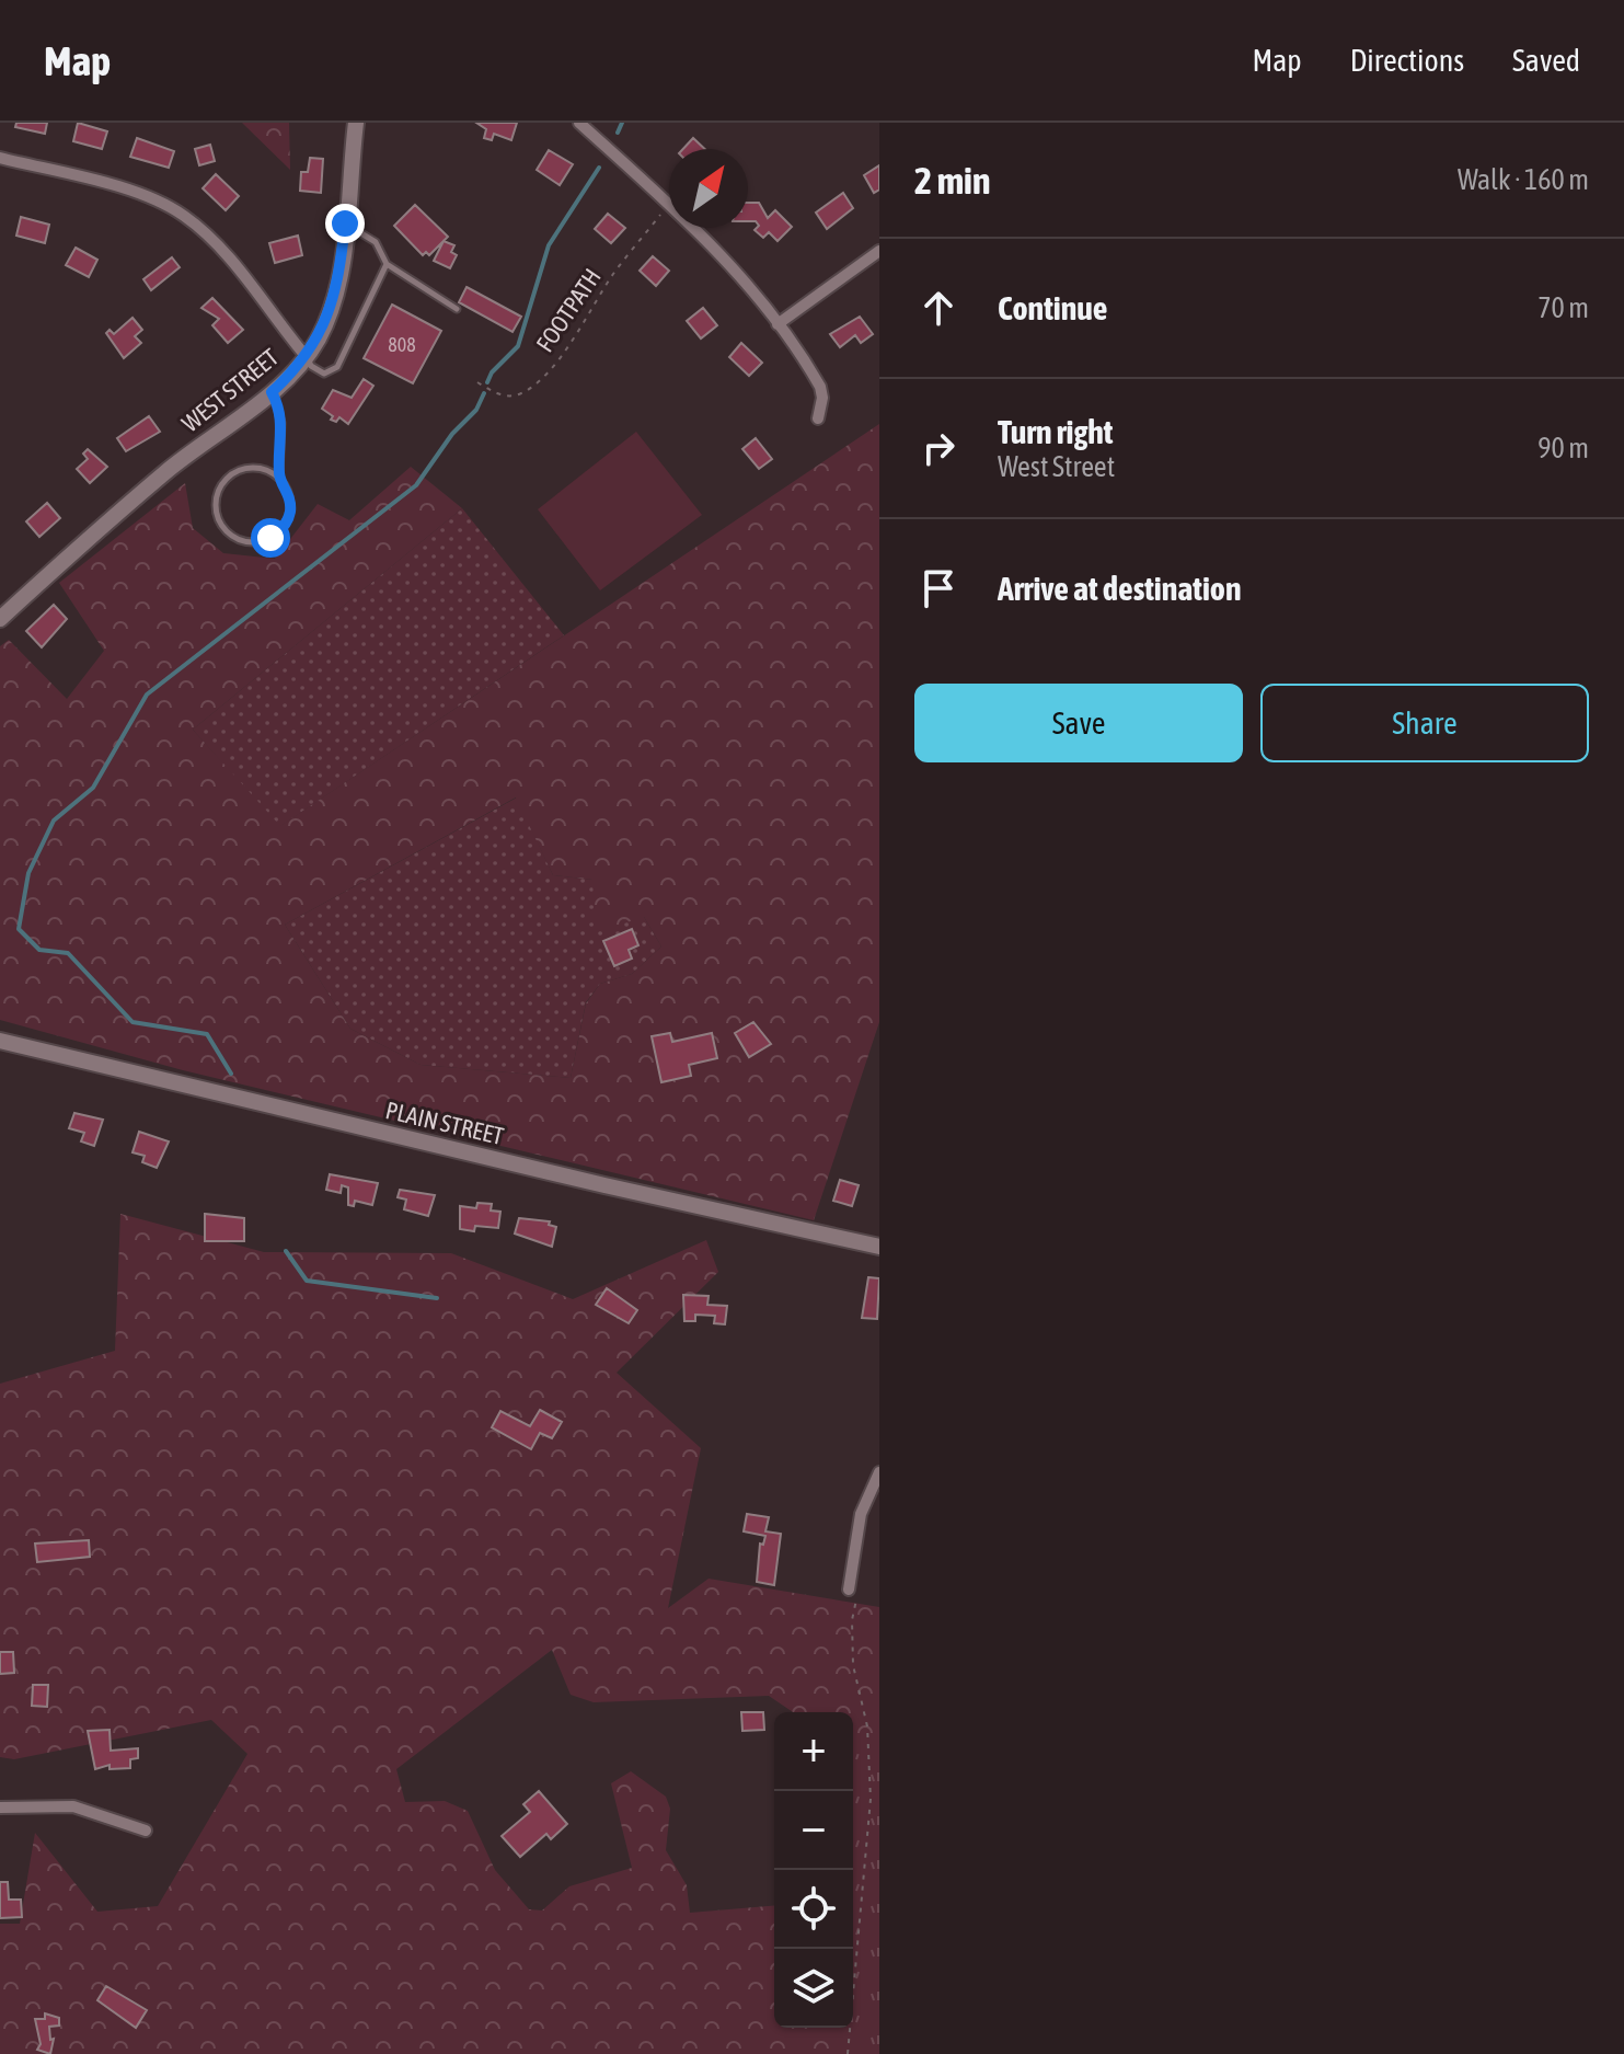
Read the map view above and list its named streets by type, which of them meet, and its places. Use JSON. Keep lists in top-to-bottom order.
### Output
{
  "streets": {
    "street": ["WEST STREET", "PLAIN STREET"],
    "path": ["FOOTPATH"]
  },
  "house_numbers": ["808"],
  "north": "top right",
  "page": {
    "header": "Map",
    "nav": ["Map", "Directions", "Saved"],
    "heading": ["2 min", "Walk · 160 m"],
    "list": [
      ["Continue", "70 m"],
      ["Turn right", "West Street", "90 m"],
      "Arrive at destination"
    ],
    "buttons": ["Save", "Share"],
    "map_buttons": ["+", "−"]
  }
}
